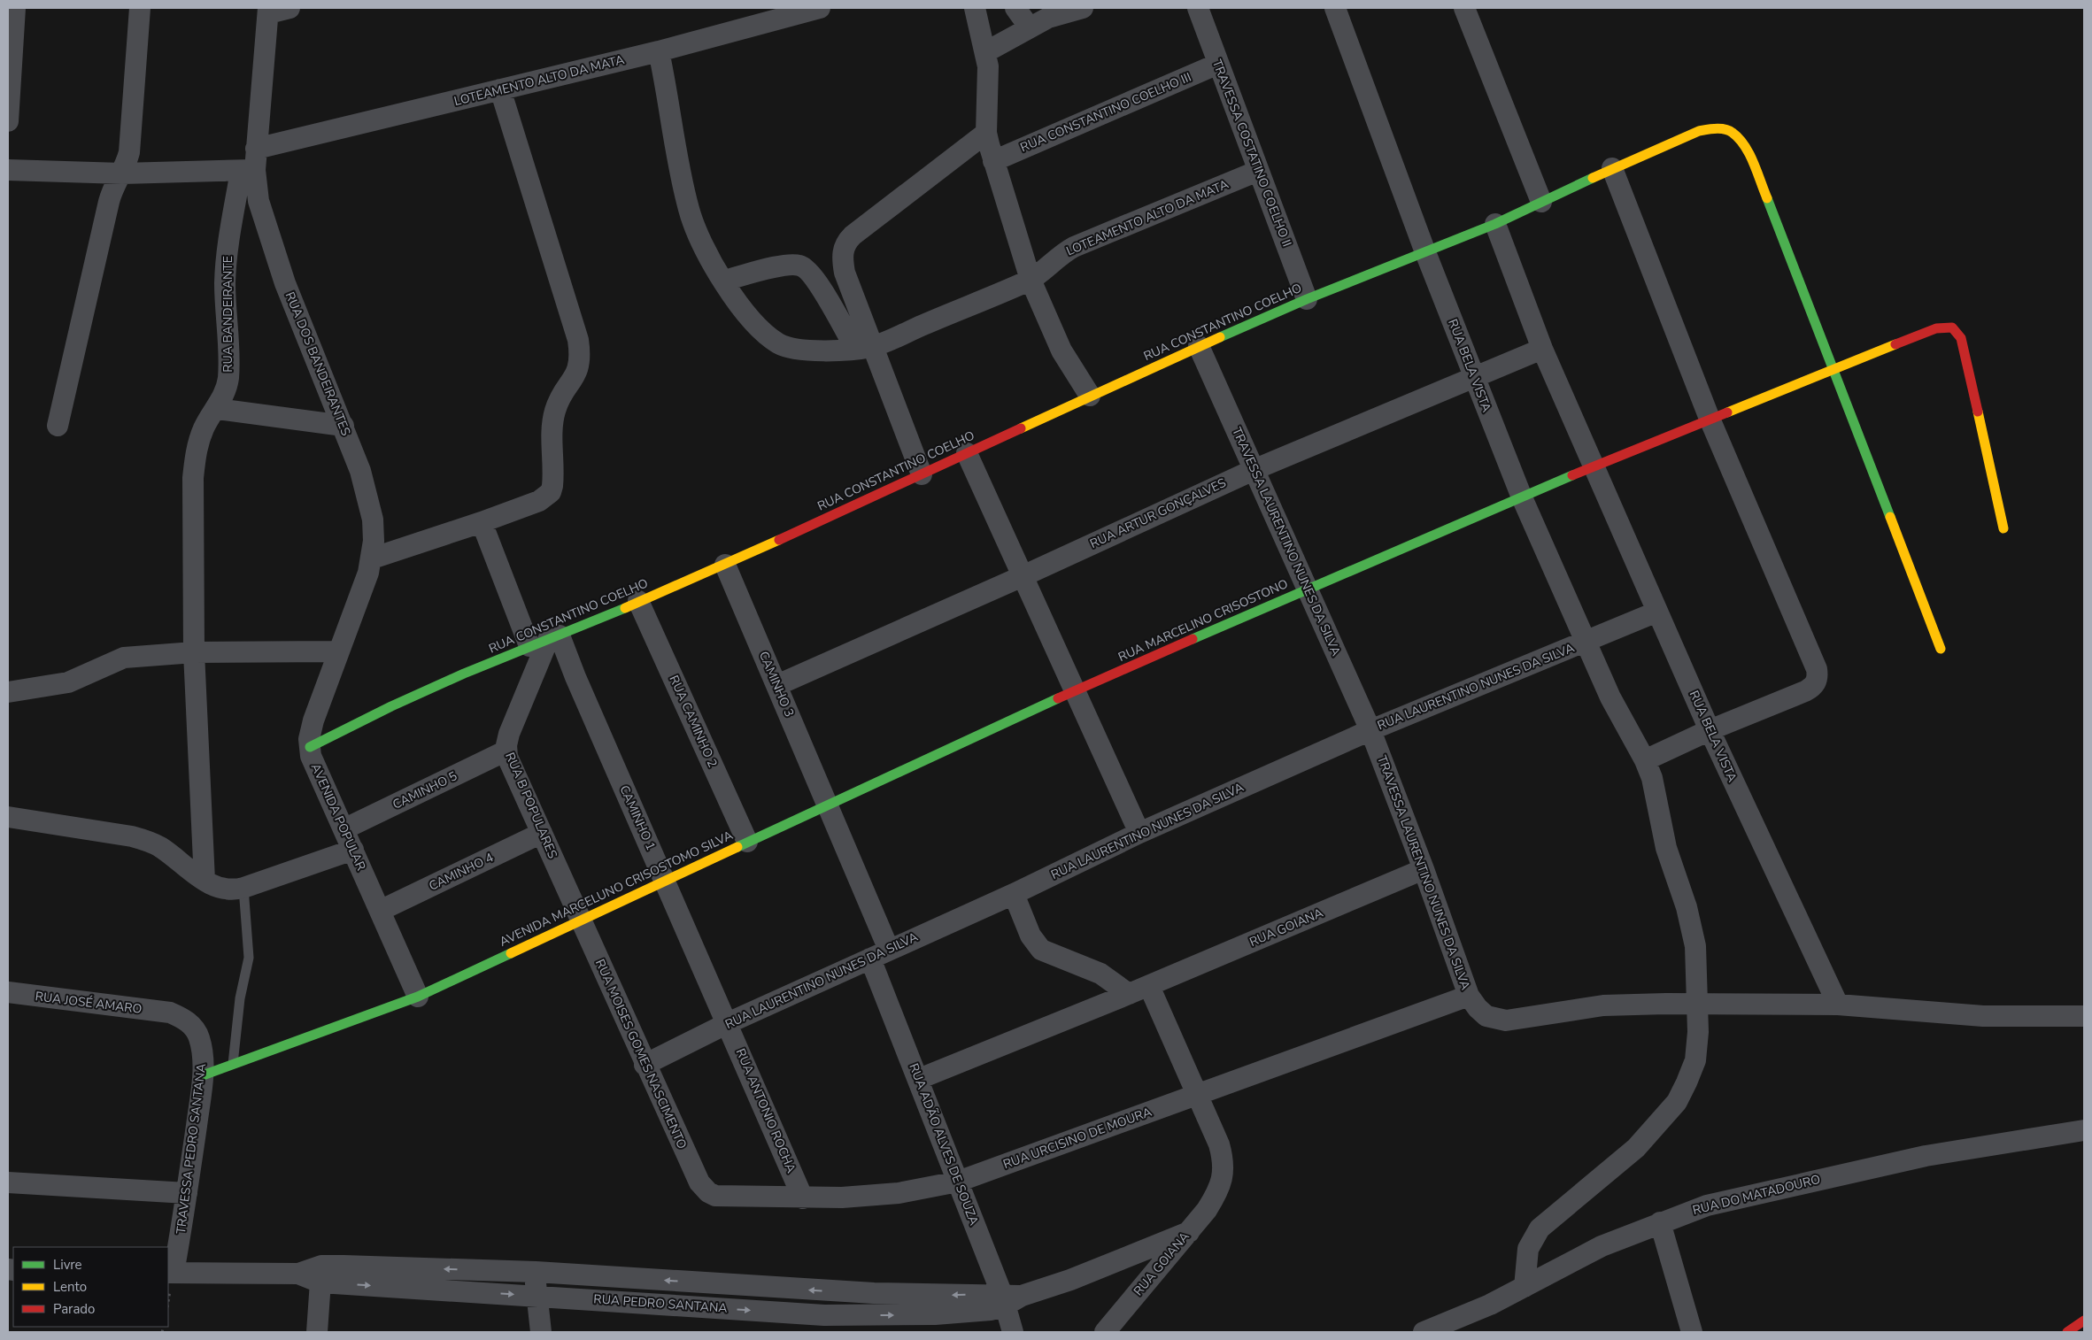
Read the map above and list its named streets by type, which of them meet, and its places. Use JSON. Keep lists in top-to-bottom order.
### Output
{
  "streets": {
    "main road": ["RUA CONSTANTINO COELHO", "RUA MARCELINO CRISOSTONO", "AVENIDA MARCELUNO CRISOSTOMO SILVA"],
    "street": [
      "LOTEAMENTO ALTO DA MATA",
      "RUA CONSTANTINO COELHO III",
      "TRAVESSA COSTATINO COELHO II",
      "RUA BANDEIRANTE",
      "RUA DOS BANDEIRANTES",
      "RUA BELA VISTA",
      "RUA ARTUR GONÇALVES",
      "TRAVESSA LAURENTINO NUNES DA SILVA",
      "CAMINHO 3",
      "RUA LAURENTINO NUNES DA SILVA",
      "RUA CAMINHO 2",
      "CAMINHO 5",
      "RUA B POPULARES",
      "AVENIDA POPULAR",
      "CAMINHO 1",
      "CAMINHO 4",
      "RUA GOIANA",
      "RUA JOSÉ AMARO",
      "RUA MOISES GOMES NASCIMENTO",
      "RUA ANTONIO ROCHA",
      "RUA URCISINO DE MOURA",
      "RUA ADÃO ALVES DE SOUZA",
      "TRAVESSA PEDRO SANTANA",
      "RUA DO MATADOURO",
      "RUA PEDRO SANTANA"
    ]
  },
  "crossings": [
    ["LOTEAMENTO ALTO DA MATA", "TRAVESSA COSTATINO COELHO II"],
    ["RUA CONSTANTINO COELHO III", "TRAVESSA COSTATINO COELHO II"],
    ["TRAVESSA COSTATINO COELHO II", "RUA CONSTANTINO COELHO"],
    ["RUA BANDEIRANTE", "RUA DOS BANDEIRANTES"],
    ["RUA CONSTANTINO COELHO", "RUA BELA VISTA"],
    ["RUA CONSTANTINO COELHO", "TRAVESSA LAURENTINO NUNES DA SILVA"],
    ["RUA CONSTANTINO COELHO", "CAMINHO 3"],
    ["RUA CONSTANTINO COELHO", "RUA CAMINHO 2"],
    ["RUA CONSTANTINO COELHO", "RUA B POPULARES"],
    ["RUA CONSTANTINO COELHO", "AVENIDA POPULAR"],
    ["RUA CONSTANTINO COELHO", "CAMINHO 1"],
    ["RUA DOS BANDEIRANTES", "AVENIDA POPULAR"],
    ["RUA BELA VISTA", "RUA ARTUR GONÇALVES"],
    ["RUA BELA VISTA", "TRAVESSA LAURENTINO NUNES DA SILVA"],
    ["RUA BELA VISTA", "RUA MARCELINO CRISOSTONO"],
    ["RUA BELA VISTA", "RUA LAURENTINO NUNES DA SILVA"],
    ["RUA BELA VISTA", "RUA DO MATADOURO"],
    ["RUA ARTUR GONÇALVES", "TRAVESSA LAURENTINO NUNES DA SILVA"],
    ["RUA ARTUR GONÇALVES", "CAMINHO 3"],
    ["TRAVESSA LAURENTINO NUNES DA SILVA", "RUA MARCELINO CRISOSTONO"],
    ["TRAVESSA LAURENTINO NUNES DA SILVA", "RUA LAURENTINO NUNES DA SILVA"],
    ["TRAVESSA LAURENTINO NUNES DA SILVA", "RUA GOIANA"],
    ["RUA MARCELINO CRISOSTONO", "CAMINHO 3"],
    ["RUA MARCELINO CRISOSTONO", "AVENIDA MARCELUNO CRISOSTOMO SILVA"],
    ["CAMINHO 3", "RUA LAURENTINO NUNES DA SILVA"],
    ["CAMINHO 3", "AVENIDA MARCELUNO CRISOSTOMO SILVA"],
    ["RUA LAURENTINO NUNES DA SILVA", "CAMINHO 1"],
    ["RUA LAURENTINO NUNES DA SILVA", "RUA MOISES GOMES NASCIMENTO"],
    ["RUA LAURENTINO NUNES DA SILVA", "RUA ANTONIO ROCHA"],
    ["RUA LAURENTINO NUNES DA SILVA", "RUA ADÃO ALVES DE SOUZA"],
    ["RUA CAMINHO 2", "AVENIDA MARCELUNO CRISOSTOMO SILVA"],
    ["CAMINHO 5", "RUA B POPULARES"],
    ["CAMINHO 5", "AVENIDA POPULAR"],
    ["RUA B POPULARES", "CAMINHO 1"],
    ["RUA B POPULARES", "CAMINHO 4"],
    ["RUA B POPULARES", "AVENIDA MARCELUNO CRISOSTOMO SILVA"],
    ["RUA B POPULARES", "RUA MOISES GOMES NASCIMENTO"],
    ["AVENIDA POPULAR", "CAMINHO 4"],
    ["AVENIDA POPULAR", "AVENIDA MARCELUNO CRISOSTOMO SILVA"],
    ["CAMINHO 1", "AVENIDA MARCELUNO CRISOSTOMO SILVA"],
    ["CAMINHO 1", "RUA ANTONIO ROCHA"],
    ["AVENIDA MARCELUNO CRISOSTOMO SILVA", "RUA MOISES GOMES NASCIMENTO"],
    ["AVENIDA MARCELUNO CRISOSTOMO SILVA", "TRAVESSA PEDRO SANTANA"],
    ["RUA GOIANA", "RUA URCISINO DE MOURA"],
    ["RUA GOIANA", "RUA ADÃO ALVES DE SOUZA"],
    ["RUA GOIANA", "RUA PEDRO SANTANA"],
    ["RUA JOSÉ AMARO", "TRAVESSA PEDRO SANTANA"],
    ["RUA MOISES GOMES NASCIMENTO", "RUA URCISINO DE MOURA"],
    ["RUA ANTONIO ROCHA", "RUA URCISINO DE MOURA"],
    ["RUA URCISINO DE MOURA", "RUA ADÃO ALVES DE SOUZA"],
    ["RUA ADÃO ALVES DE SOUZA", "RUA PEDRO SANTANA"],
    ["TRAVESSA PEDRO SANTANA", "RUA PEDRO SANTANA"]
  ],
  "legend": ["Livre", "Lento", "Parado"]
}
